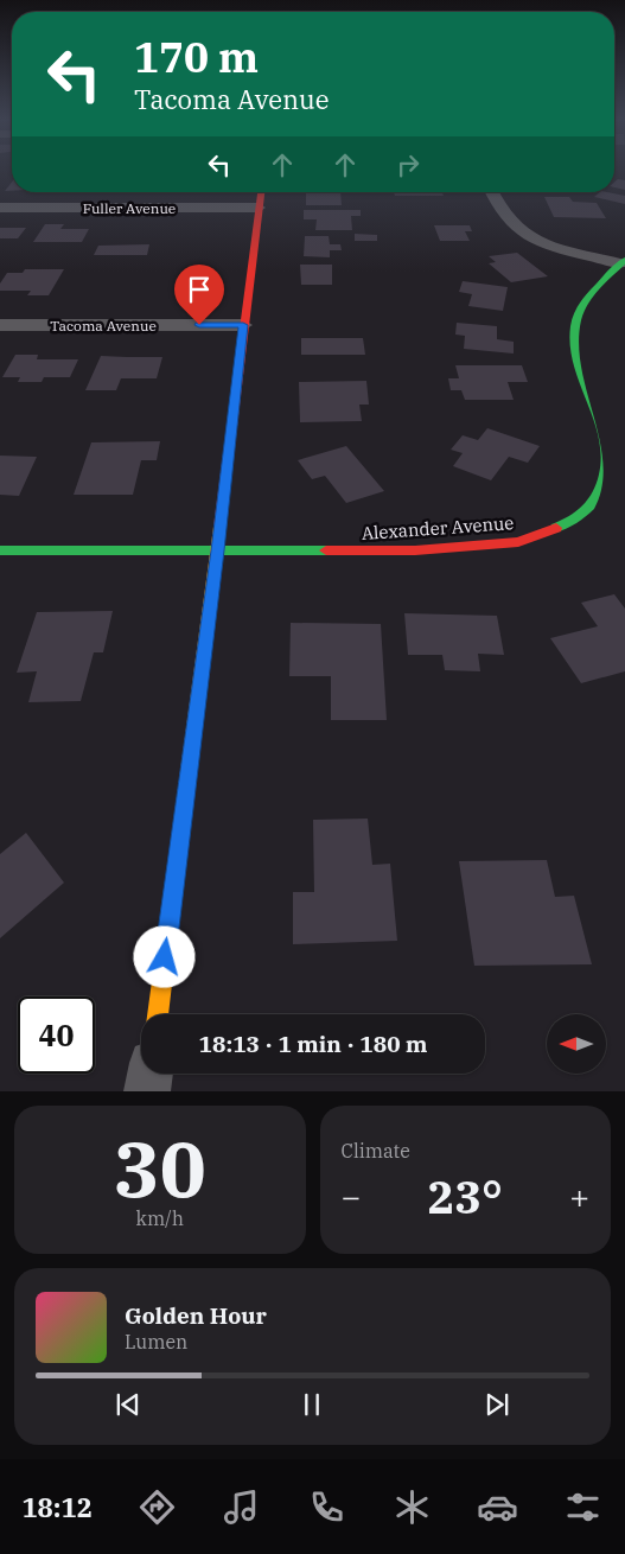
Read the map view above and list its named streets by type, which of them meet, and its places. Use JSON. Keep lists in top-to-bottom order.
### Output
{
  "streets": {
    "street": ["Fuller Avenue", "Tacoma Avenue", "Alexander Avenue"]
  },
  "north": "left",
  "page": {
    "turn": ["170 m", "Tacoma Avenue"],
    "limit": "40",
    "trip": "18:13 · 1 min · 180 m",
    "tile": [
      ["30", "km/h"],
      "Climate"
    ],
    "heat": ["−", "23°", "+"],
    "song": ["Golden Hour", "Lumen"],
    "tabs": "18:12"
  }
}
